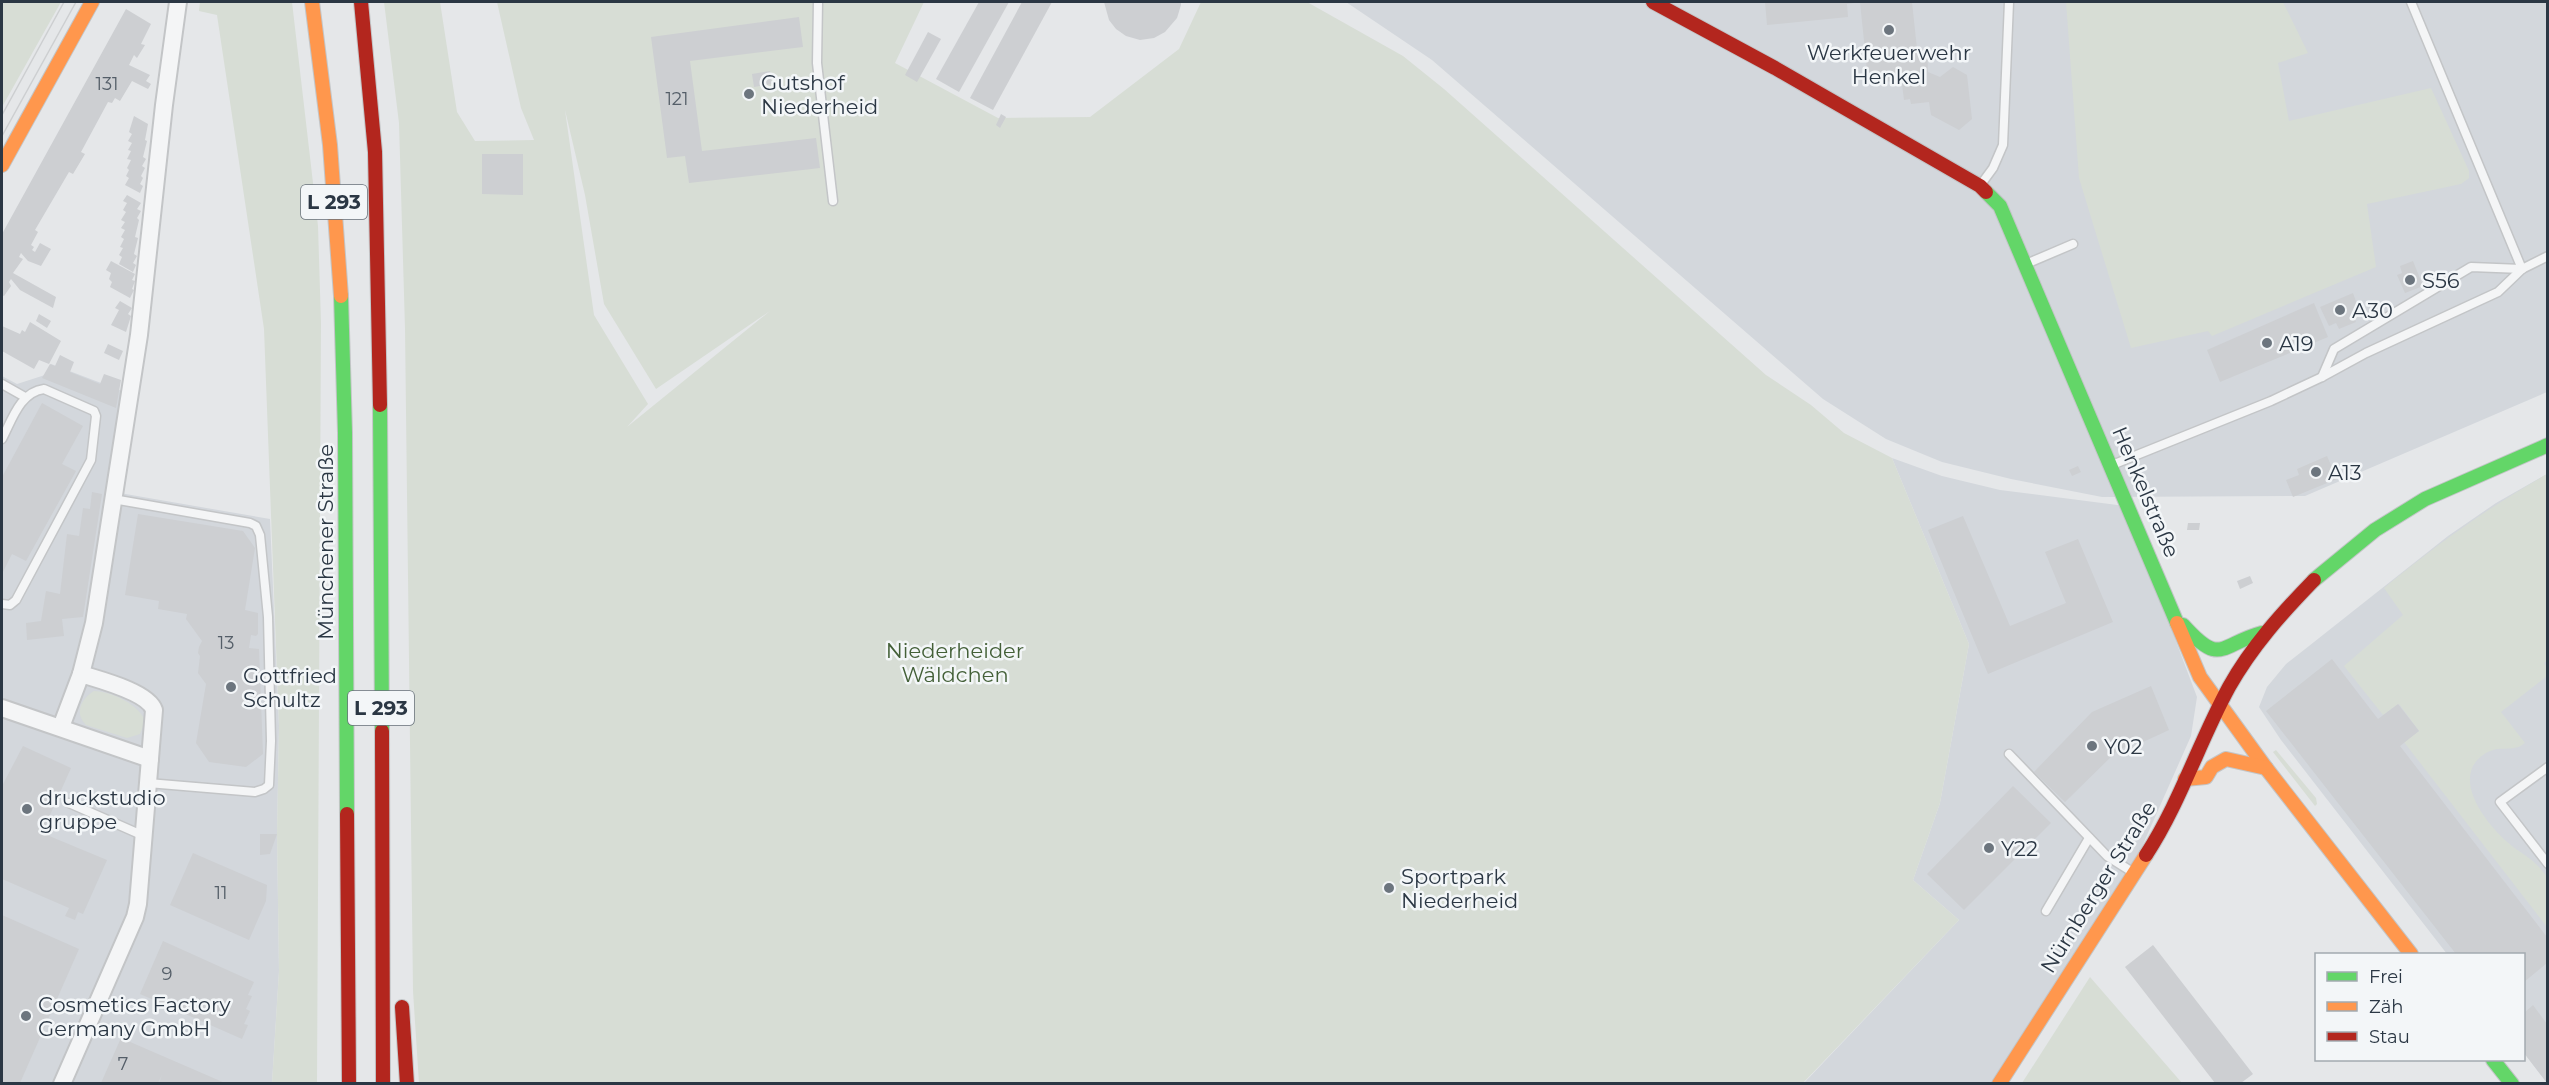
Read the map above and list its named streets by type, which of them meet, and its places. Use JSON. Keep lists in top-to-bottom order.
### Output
{
  "streets": {
    "main road": [
      "L 293",
      "Henkelstraße",
      "Münchener Straße",
      "Nürnberger Straße"
    ]
  },
  "crossings": [
    ["Henkelstraße", "Nürnberger Straße"]
  ],
  "parks": ["Niederheider Wäldchen"],
  "places": [
    "Werkfeuerwehr Henkel",
    "Gutshof Niederheid",
    "S56",
    "A30",
    "A19",
    "A13",
    "Gottfried Schultz",
    "Y02",
    "druckstudio gruppe",
    "Y22",
    "Sportpark Niederheid",
    "Cosmetics Factory Germany GmbH"
  ],
  "house_numbers": [
    "131",
    "121",
    "13",
    "11",
    "9",
    "7"
  ],
  "legend": ["Frei", "Zäh", "Stau"]
}
